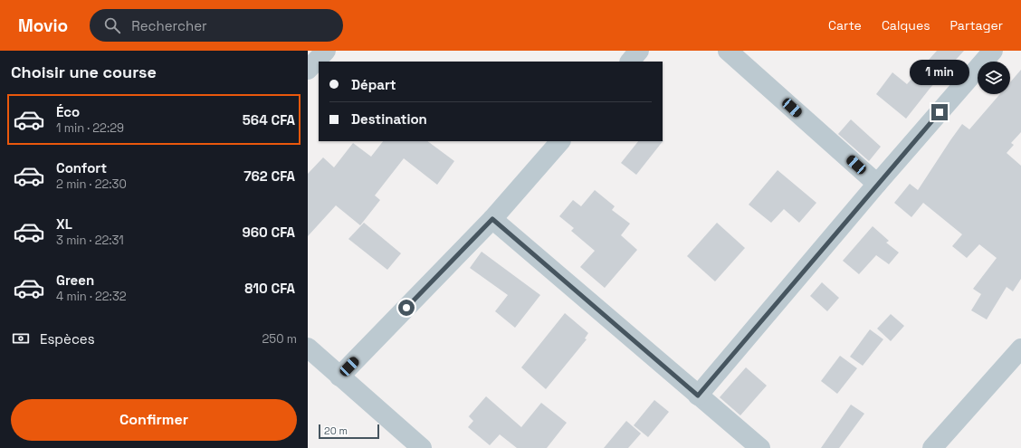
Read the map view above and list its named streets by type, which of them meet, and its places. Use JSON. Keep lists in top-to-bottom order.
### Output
{
  "scale_bar": "20 m",
  "page": {
    "header": "Movio",
    "search": "Rechercher",
    "nav": ["Carte", "Calques", "Partager"],
    "heading": "Choisir une course",
    "bubble": "1 min",
    "banner": ["Départ", "Destination"],
    "list": [
      {
        "name": "Éco",
        "note": "1 min · 22:29",
        "value": "564 CFA"
      },
      {
        "name": "Confort",
        "note": "2 min · 22:30",
        "value": "762 CFA"
      },
      {
        "name": "XL",
        "note": "3 min · 22:31",
        "value": "960 CFA"
      },
      {
        "name": "Green",
        "note": "4 min · 22:32",
        "value": "810 CFA"
      }
    ],
    "pay": ["Espèces", "250 m"],
    "buttons": "Confirmer",
    "scale": "20 m"
  }
}
